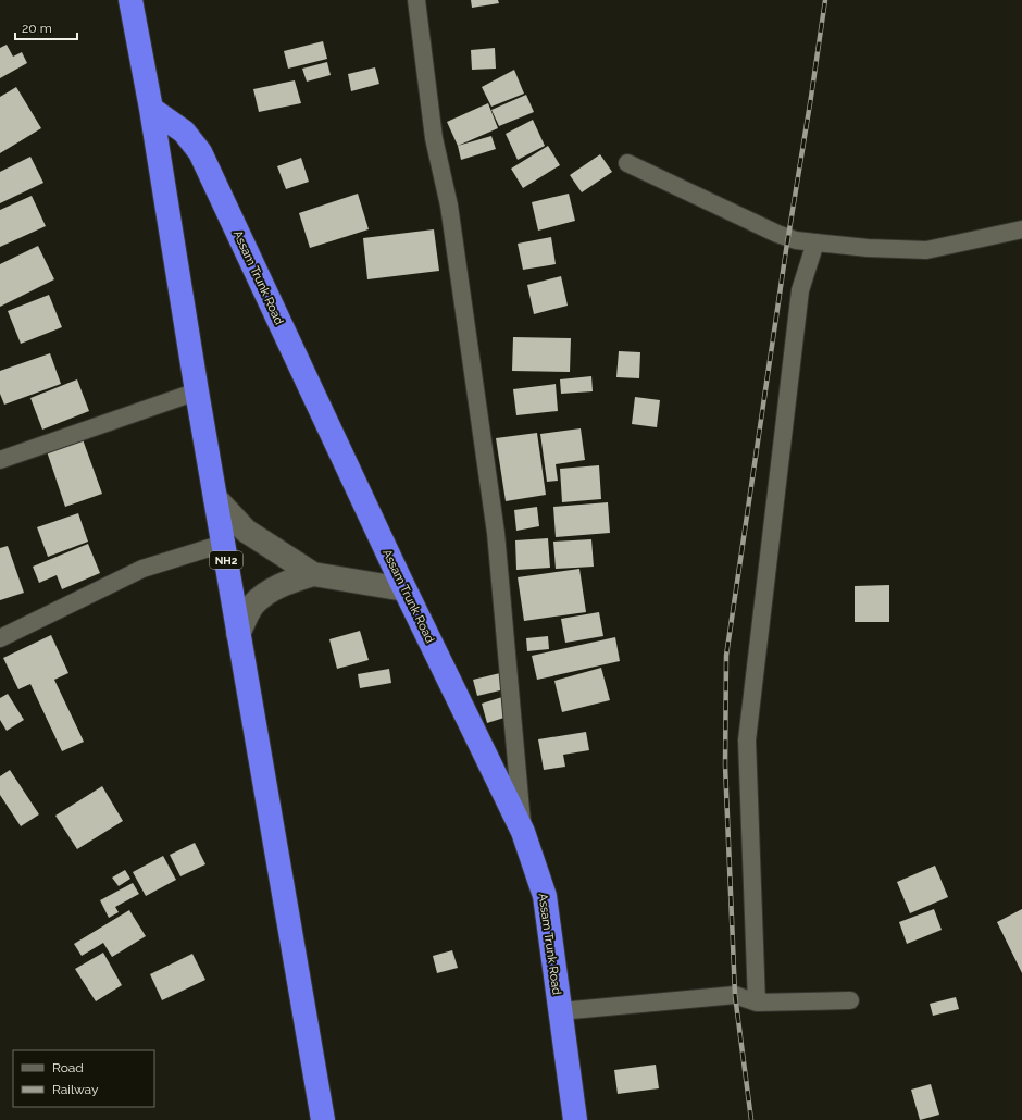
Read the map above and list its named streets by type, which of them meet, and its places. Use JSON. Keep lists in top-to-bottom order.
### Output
{
  "streets": {
    "highway": ["Assam Trunk Road", "NH2"]
  },
  "crossings": [
    ["Assam Trunk Road", "NH2"]
  ],
  "legend": ["Road", "Railway"],
  "scale_bar": "20 m"
}
